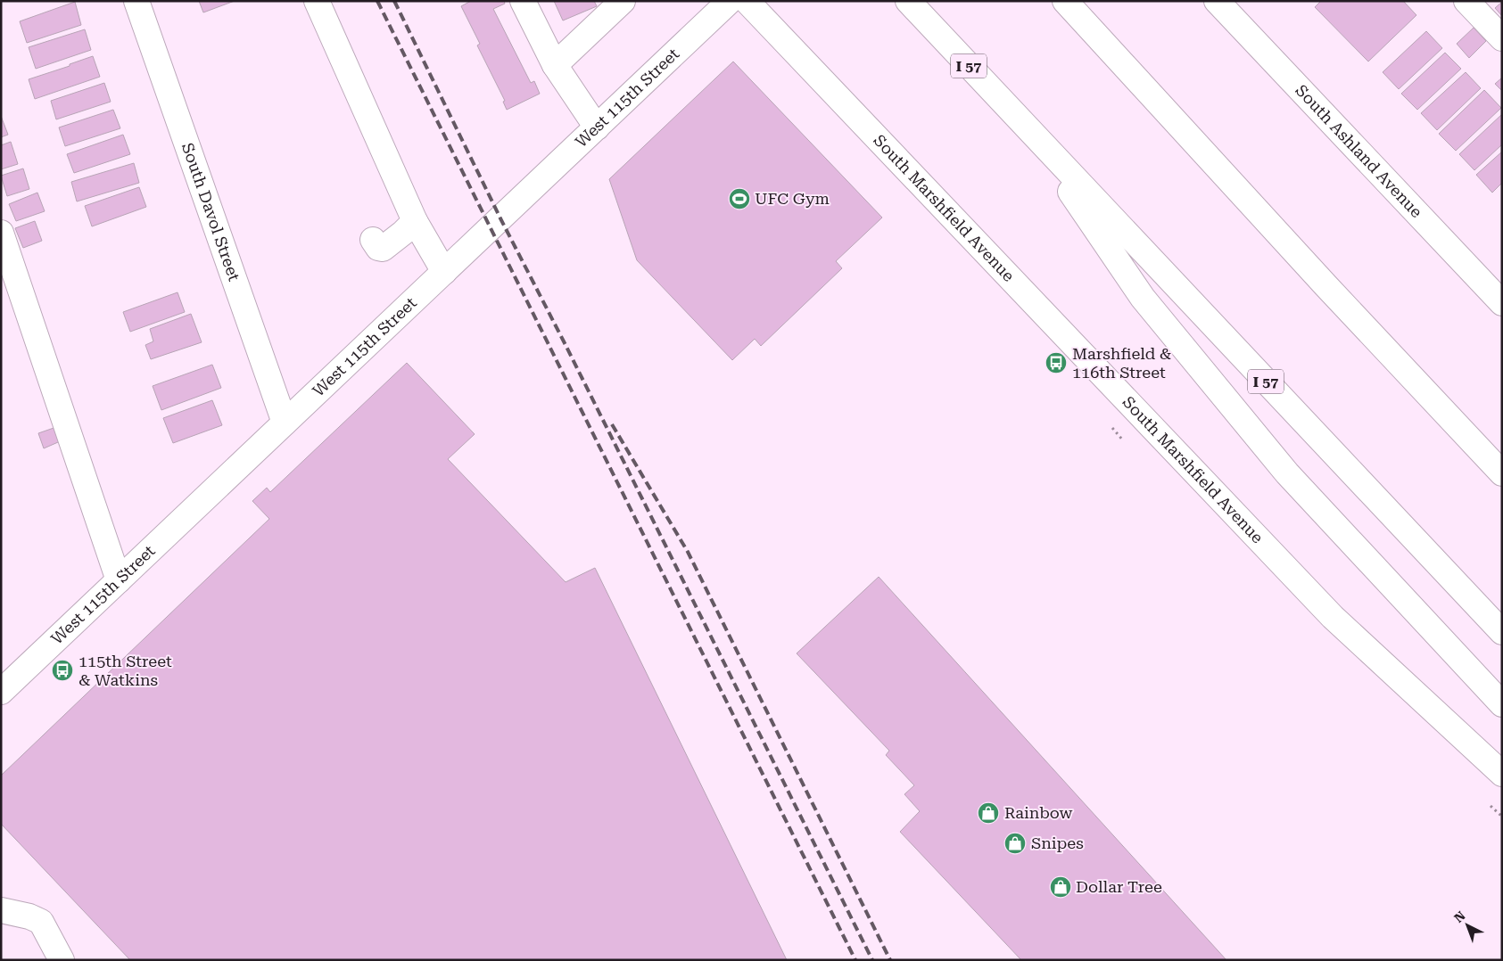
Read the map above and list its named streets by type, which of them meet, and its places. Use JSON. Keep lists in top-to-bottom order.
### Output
{
  "streets": {
    "main road": [
      "I 57",
      "West 115th Street",
      "South Ashland Avenue",
      "South Marshfield Avenue",
      "South Davol Street"
    ]
  },
  "crossings": [
    ["West 115th Street", "South Davol Street"]
  ],
  "places": {
    "sports": ["UFC Gym"],
    "bus stop": ["Marshfield & 116th Street", "115th Street & Watkins"],
    "shop": ["Rainbow", "Snipes", "Dollar Tree"]
  },
  "north": "top left"
}
